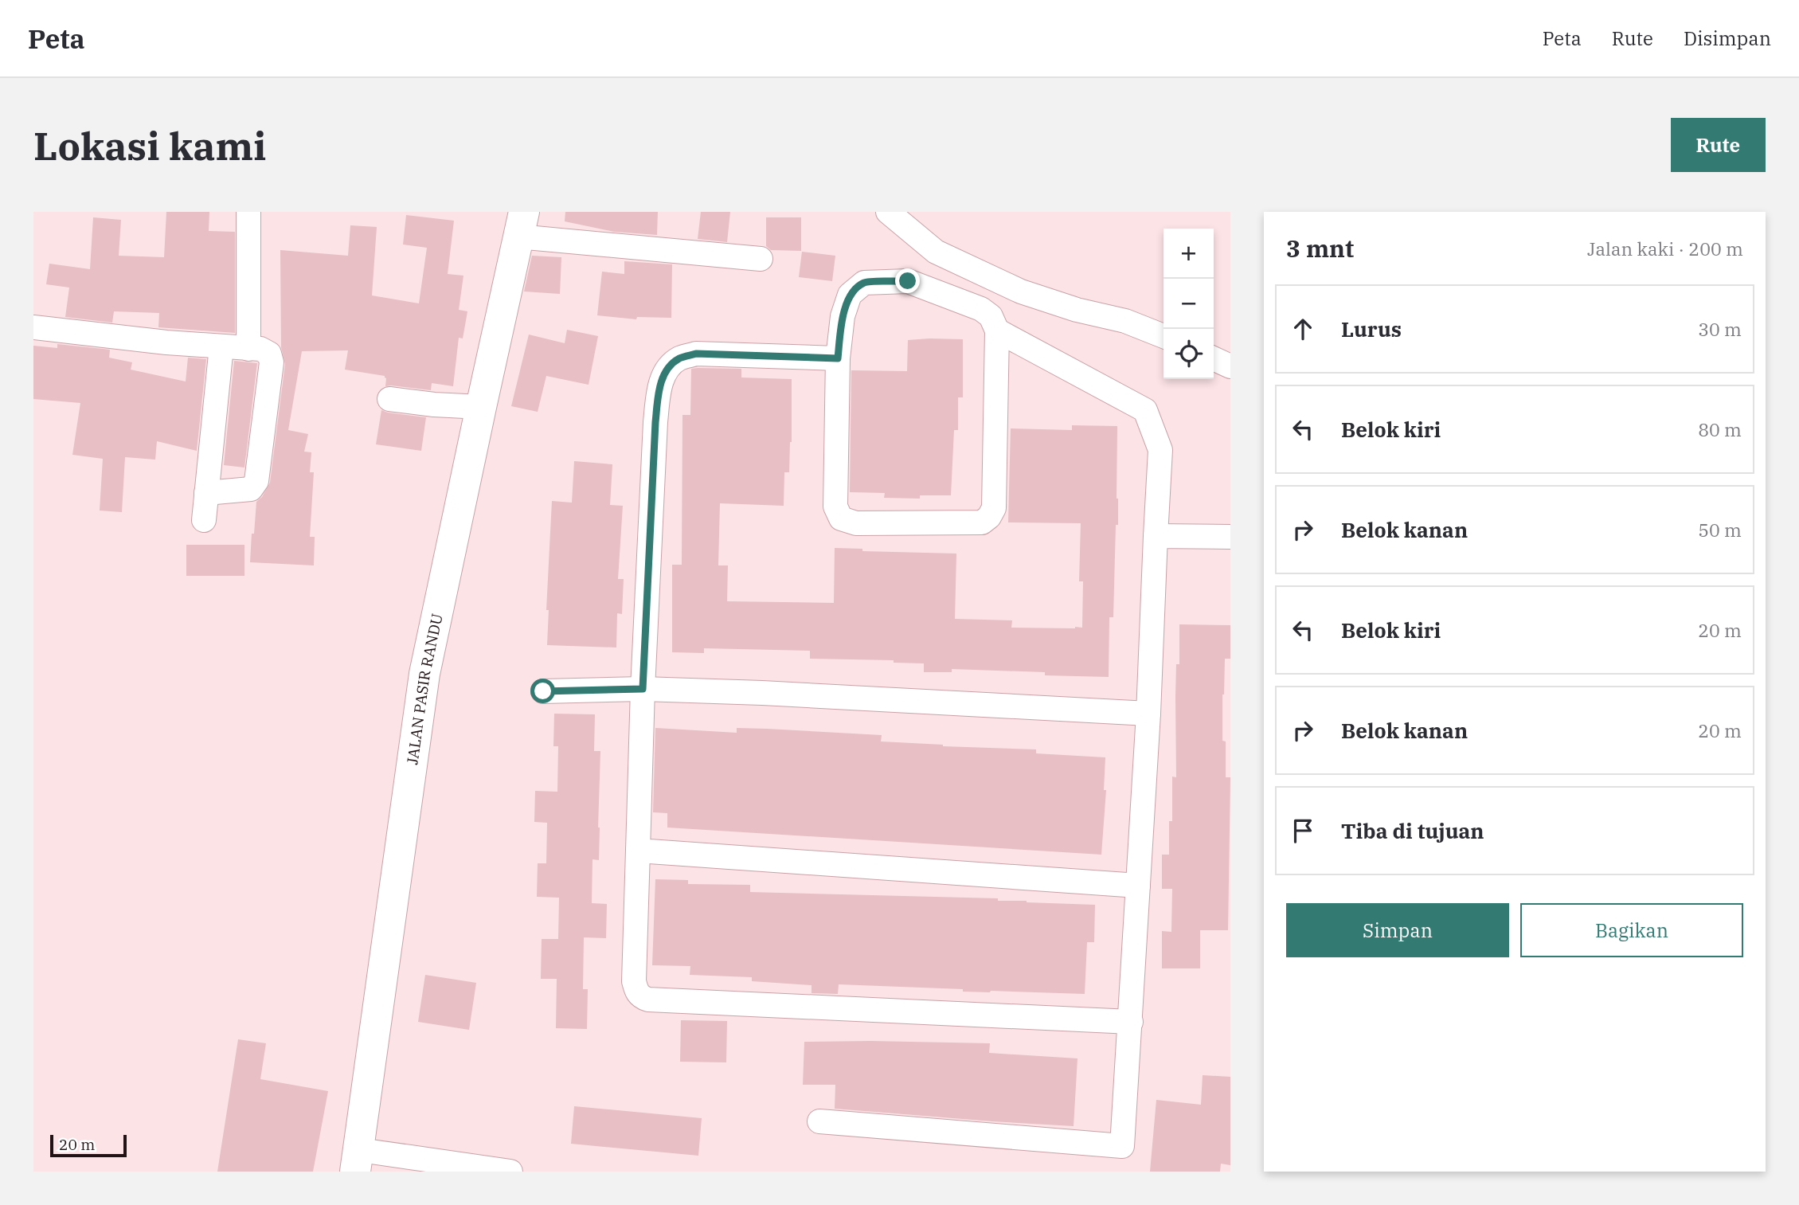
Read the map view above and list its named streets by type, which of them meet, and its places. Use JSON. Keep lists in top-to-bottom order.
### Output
{
  "streets": {
    "main road": ["JALAN PASIR RANDU"]
  },
  "scale_bar": "20 m",
  "page": {
    "header": "Peta",
    "nav": ["Peta", "Rute", "Disimpan"],
    "buttons": [
      "Rute",
      ["Simpan", "Bagikan"]
    ],
    "title": "Lokasi kami",
    "heading": ["3 mnt", "Jalan kaki · 200 m"],
    "map_buttons": ["+", "−"],
    "list": [
      ["Lurus", "30 m"],
      ["Belok kiri", "80 m"],
      ["Belok kanan", "50 m"],
      ["Belok kiri", "20 m"],
      ["Belok kanan", "20 m"],
      "Tiba di tujuan"
    ],
    "scale": "20 m"
  }
}
